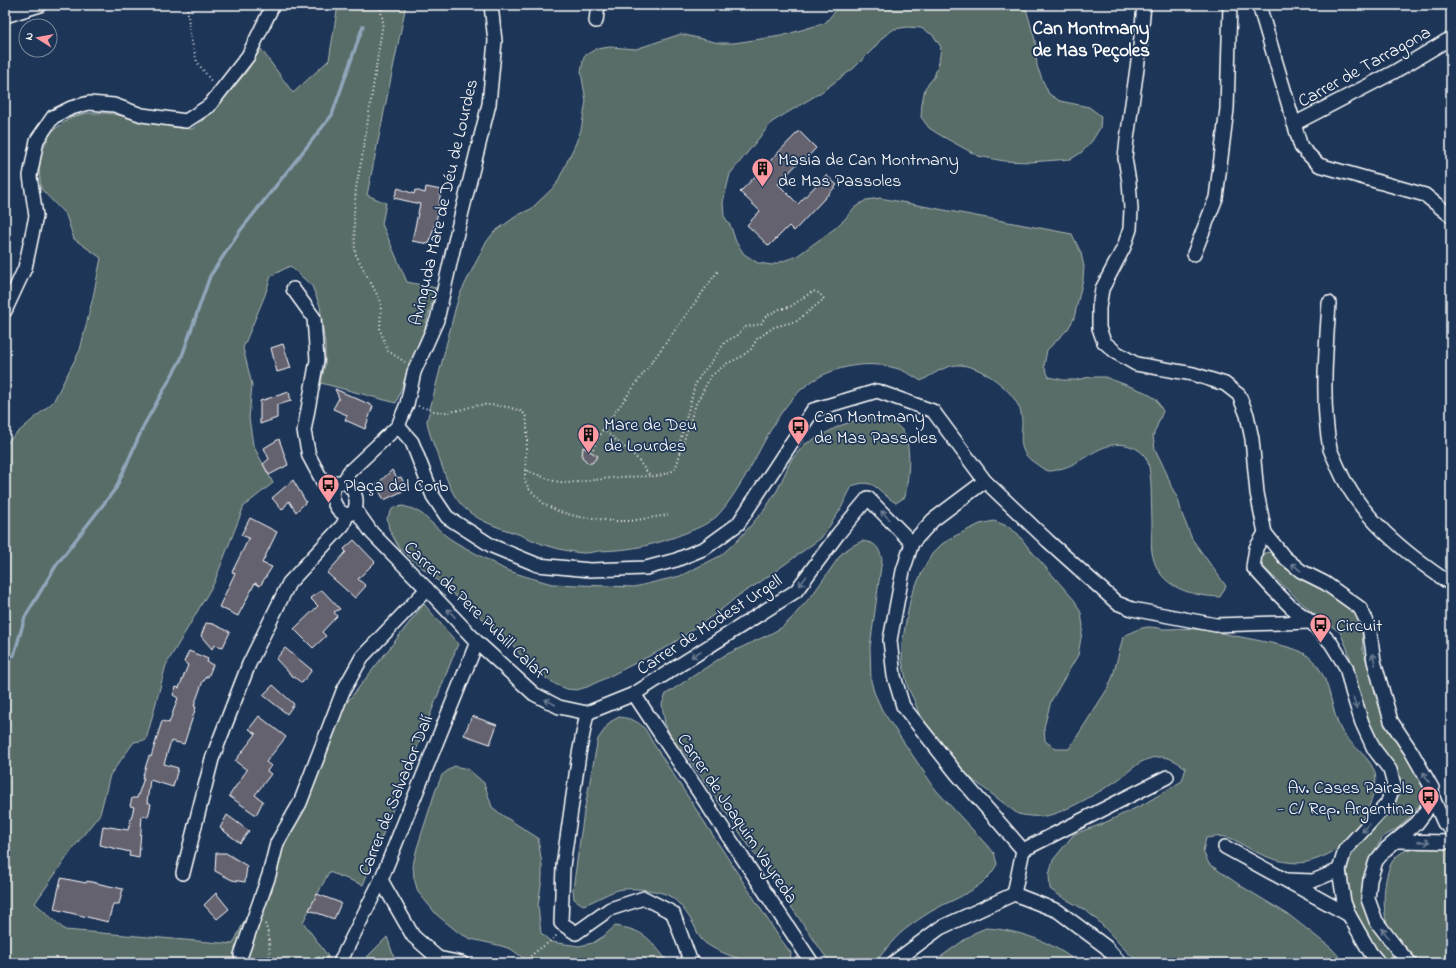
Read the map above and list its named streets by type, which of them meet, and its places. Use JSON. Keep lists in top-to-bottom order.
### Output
{
  "streets": {
    "street": [
      "Carrer de Tarragona",
      "Avinguda Mare de Déu de Lourdes",
      "Carrer de Pere Pubill Calaf",
      "Carrer de Modest Urgell",
      "Carrer de Salvador Dalí",
      "Carrer de Joaquim Vayreda"
    ]
  },
  "crossings": [
    ["Avinguda Mare de Déu de Lourdes", "Carrer de Pere Pubill Calaf"],
    ["Carrer de Pere Pubill Calaf", "Carrer de Modest Urgell"],
    ["Carrer de Pere Pubill Calaf", "Carrer de Salvador Dalí"],
    ["Carrer de Modest Urgell", "Carrer de Joaquim Vayreda"]
  ],
  "one_way": ["Carrer de Pere Pubill Calaf", "Carrer de Modest Urgell"],
  "districts": ["Can Montmany de Mas Peçoles"],
  "places": {
    "building": ["Masia de Can Montmany de Mas Passoles", "Mare de Deu de Lourdes"],
    "bus stop": [
      "Can Montmany de Mas Passoles",
      "Plaça del Corb",
      "Circuit",
      "Av. Cases Pairals - C/ Rep. Argentina"
    ]
  },
  "north": "left"
}
